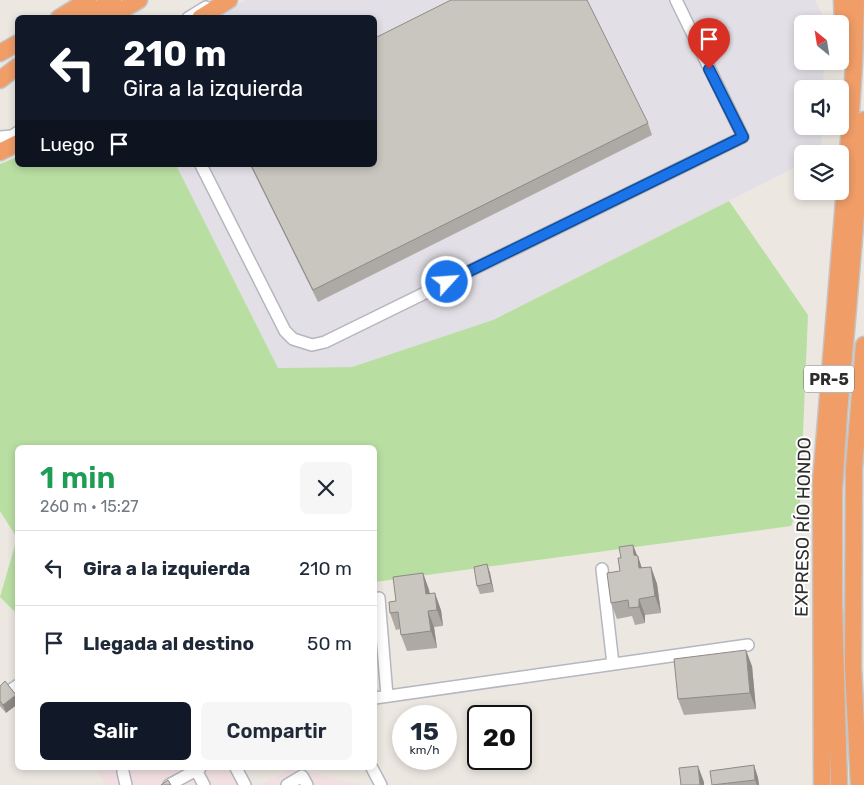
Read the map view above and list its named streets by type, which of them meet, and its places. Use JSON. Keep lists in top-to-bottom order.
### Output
{
  "streets": {
    "highway": ["PR-5", "EXPRESO RÍO HONDO"]
  },
  "north": "top left",
  "page": {
    "turn": ["210 m", "Gira a la izquierda"],
    "then": "Luego",
    "heading": ["1 min", "260 m · 15:27"],
    "list": [
      {
        "name": "Gira a la izquierda",
        "value": "210 m"
      },
      {
        "name": "Llegada al destino",
        "value": "50 m"
      }
    ],
    "buttons": ["Salir", "Compartir"],
    "speed": "15 km/h",
    "limit": "20"
  }
}
